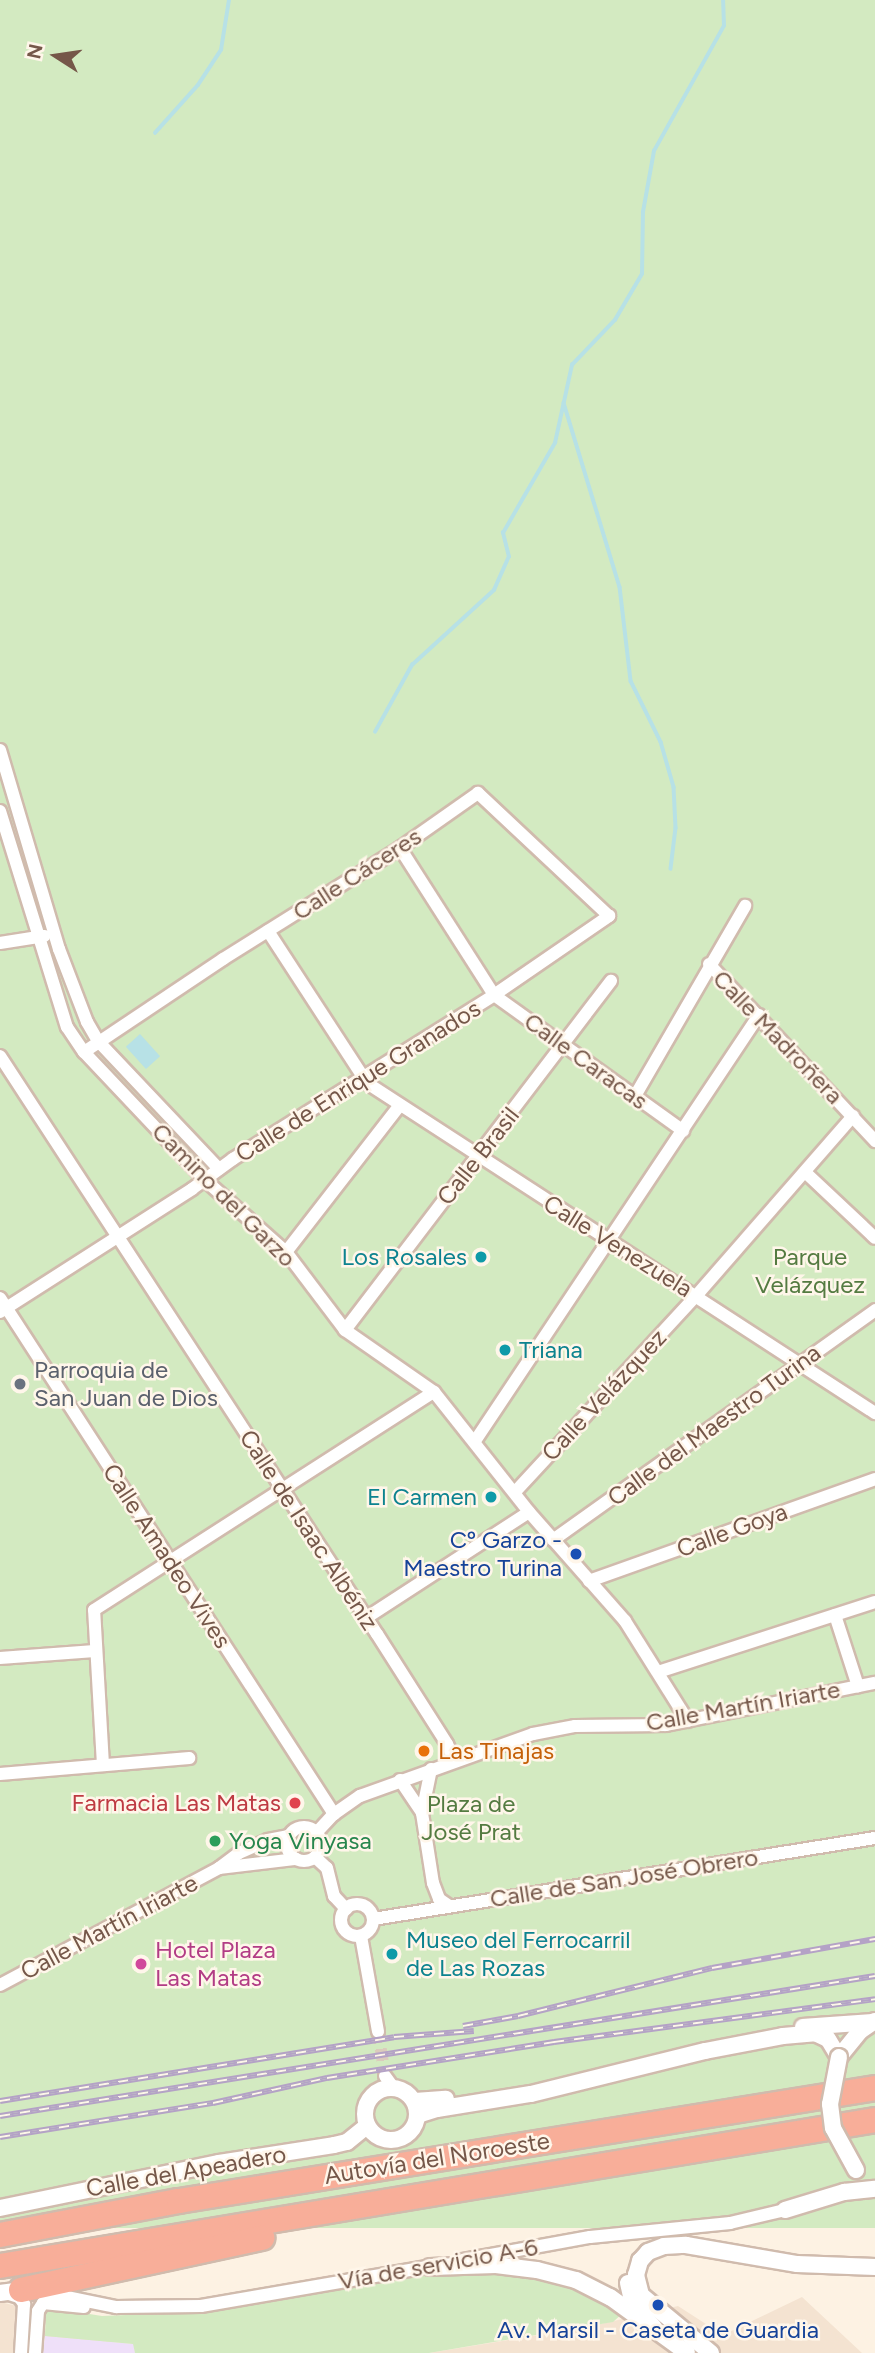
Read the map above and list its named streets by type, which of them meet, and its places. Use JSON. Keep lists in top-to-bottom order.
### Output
{
  "streets": {
    "highway": ["Autovía del Noroeste"],
    "street": [
      "Calle Cáceres",
      "Calle Madroñera",
      "Calle Caracas",
      "Calle de Enrique Granados",
      "Calle Brasil",
      "Camino del Garzo",
      "Calle Venezuela",
      "Calle Velázquez",
      "Calle del Maestro Turina",
      "Calle de Isaac Albéniz",
      "Calle Goya",
      "Calle Amadeo Vives",
      "Calle Martín Iriarte",
      "Calle de San José Obrero",
      "Calle del Apeadero",
      "Vía de servicio A-6"
    ]
  },
  "crossings": [
    ["Calle Cáceres", "Calle Caracas"],
    ["Calle Cáceres", "Calle de Enrique Granados"],
    ["Calle Cáceres", "Camino del Garzo"],
    ["Calle Madroñera", "Calle Velázquez"],
    ["Calle Caracas", "Calle de Enrique Granados"],
    ["Calle Caracas", "Calle Brasil"],
    ["Calle de Enrique Granados", "Camino del Garzo"],
    ["Calle de Enrique Granados", "Calle Venezuela"],
    ["Calle de Enrique Granados", "Calle de Isaac Albéniz"],
    ["Calle de Enrique Granados", "Calle Amadeo Vives"],
    ["Calle Brasil", "Camino del Garzo"],
    ["Calle Brasil", "Calle Venezuela"],
    ["Camino del Garzo", "Calle Velázquez"],
    ["Camino del Garzo", "Calle del Maestro Turina"],
    ["Camino del Garzo", "Calle Goya"],
    ["Camino del Garzo", "Calle Martín Iriarte"],
    ["Calle Venezuela", "Calle Velázquez"],
    ["Calle Venezuela", "Calle del Maestro Turina"],
    ["Calle de Isaac Albéniz", "Calle Martín Iriarte"],
    ["Calle Amadeo Vives", "Calle Martín Iriarte"]
  ],
  "parks": ["Parque Velázquez", "Plaza de José Prat"],
  "places": [
    "Los Rosales",
    "Triana",
    "Parroquia de San Juan de Dios",
    "El Carmen",
    "Cº Garzo - Maestro Turina",
    "Las Tinajas",
    "Farmacia Las Matas",
    "Yoga Vinyasa",
    "Museo del Ferrocarril de Las Rozas",
    "Hotel Plaza Las Matas",
    "Av. Marsil - Caseta de Guardia"
  ],
  "north": "left"
}
